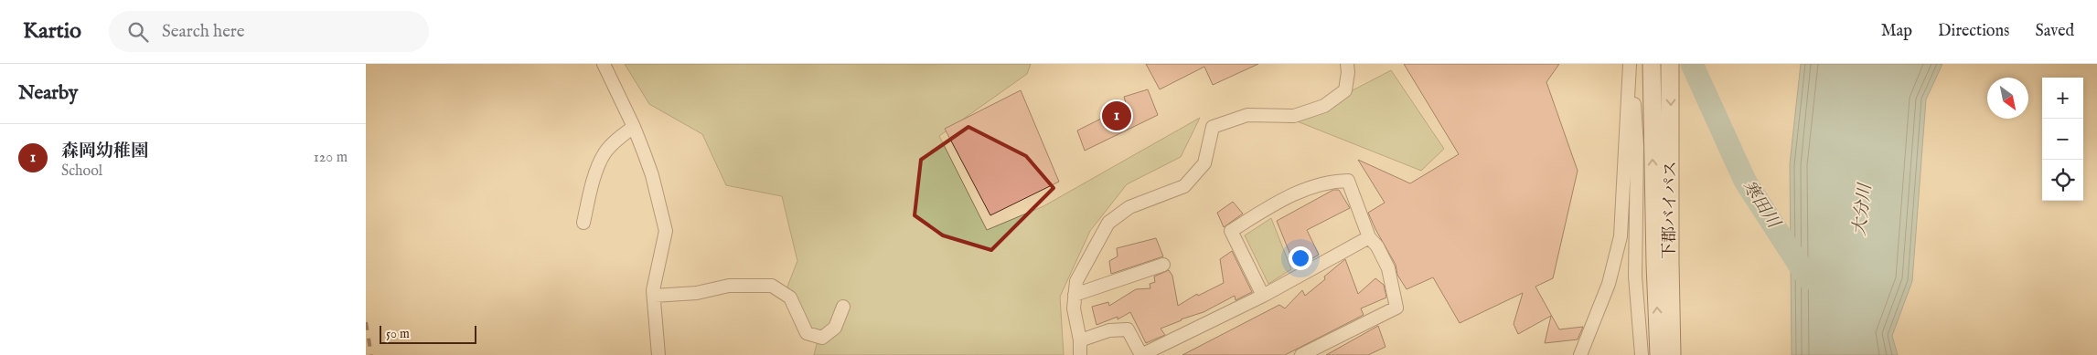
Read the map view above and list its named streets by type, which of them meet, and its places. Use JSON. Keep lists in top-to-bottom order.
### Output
{
  "streets": {
    "street": ["下郡バイパス"]
  },
  "water": ["寒田川", "大分川"],
  "scale_bar": "50 m",
  "north": "bottom right",
  "page": {
    "header": "Kartio",
    "search": "Search here",
    "nav": ["Map", "Directions", "Saved"],
    "heading": "Nearby",
    "map_buttons": ["+", "−"],
    "pins": "1",
    "list": [
      {
        "mark": "1",
        "name": "森岡幼稚園",
        "note": "School",
        "value": "120 m"
      }
    ],
    "scale": "50 m"
  }
}
